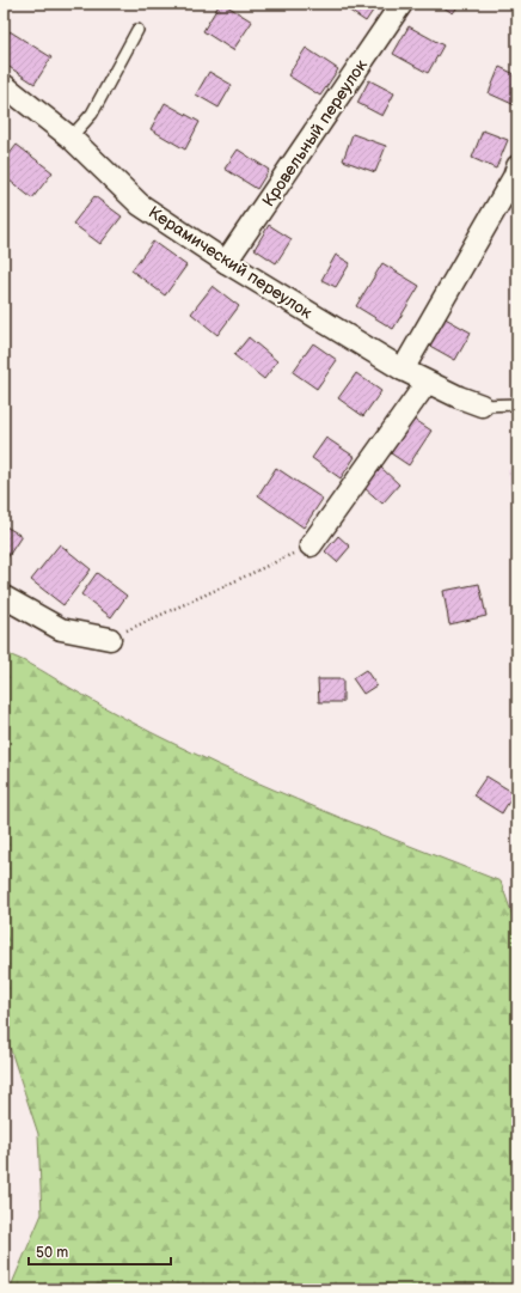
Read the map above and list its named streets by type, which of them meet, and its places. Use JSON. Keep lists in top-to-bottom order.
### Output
{
  "streets": {
    "street": ["Кровельный переулок", "Керамический переулок"]
  },
  "crossings": [
    ["Кровельный переулок", "Керамический переулок"]
  ],
  "scale_bar": "50 m"
}
